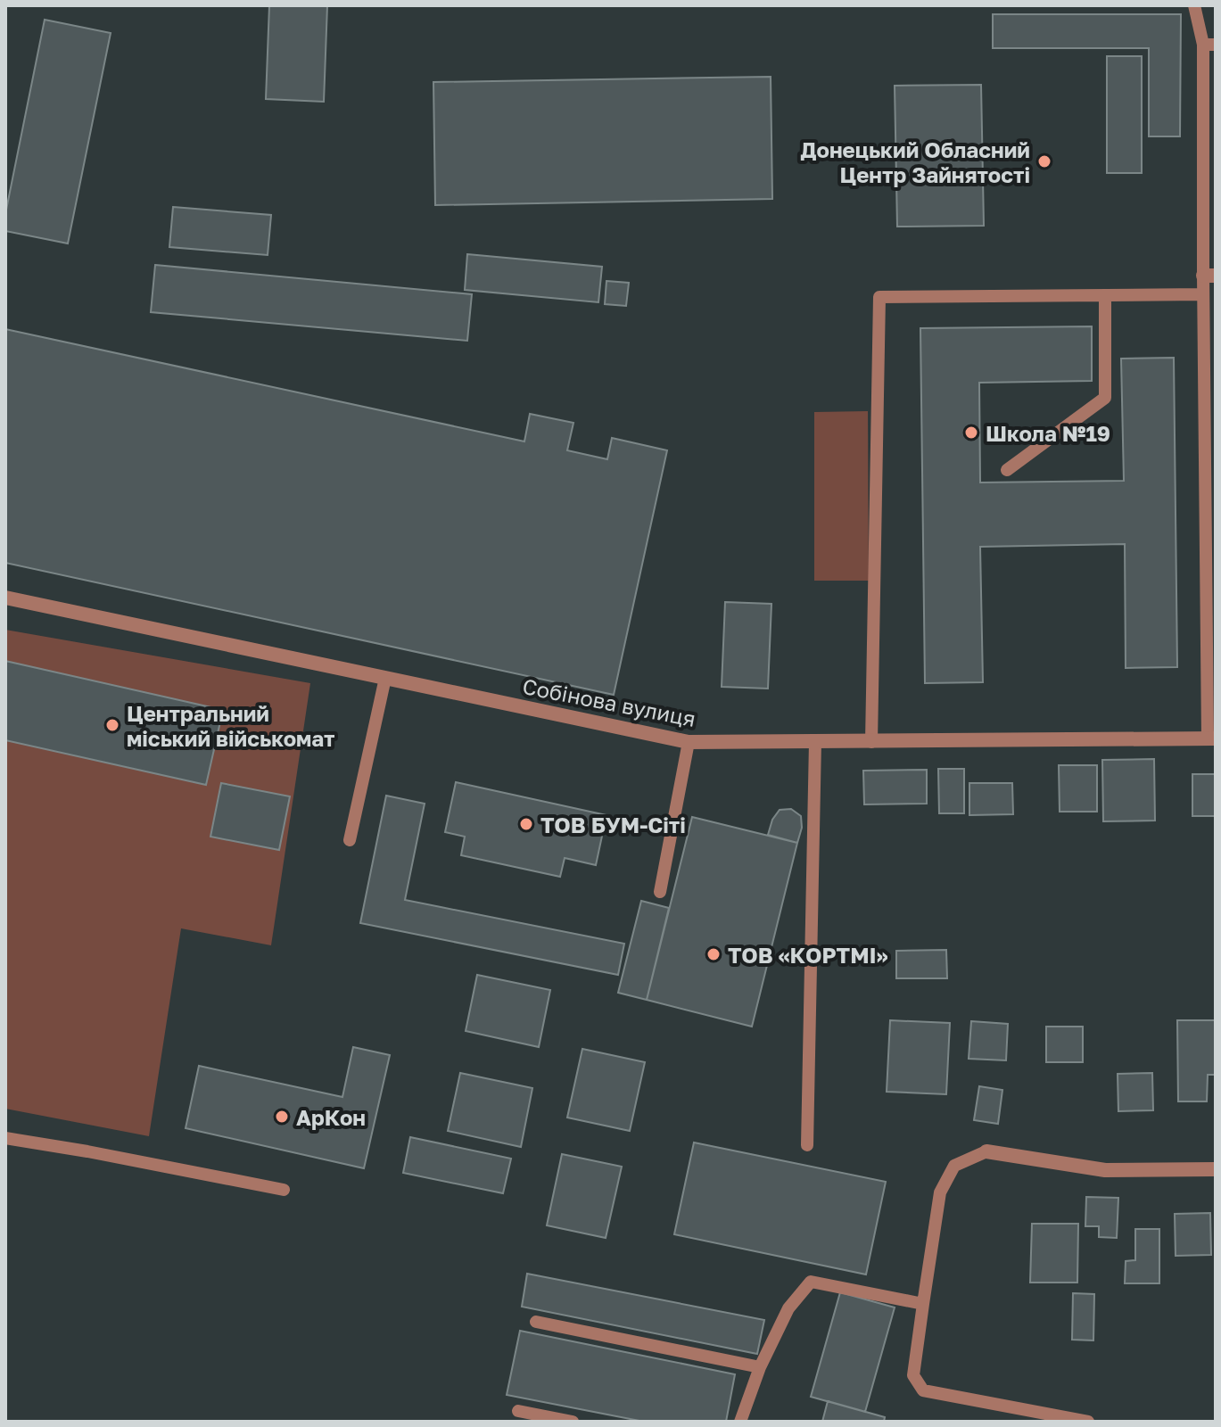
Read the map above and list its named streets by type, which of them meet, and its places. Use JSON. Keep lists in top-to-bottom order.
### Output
{
  "streets": {
    "street": ["Собінова вулиця"]
  },
  "places": [
    "Донецький Обласний Центр Зайнятості",
    "Школа №19",
    "Центральний міський військомат",
    "ТОВ БУМ-Сіті",
    "ТОВ «КОРТМІ»",
    "АрКон"
  ]
}
